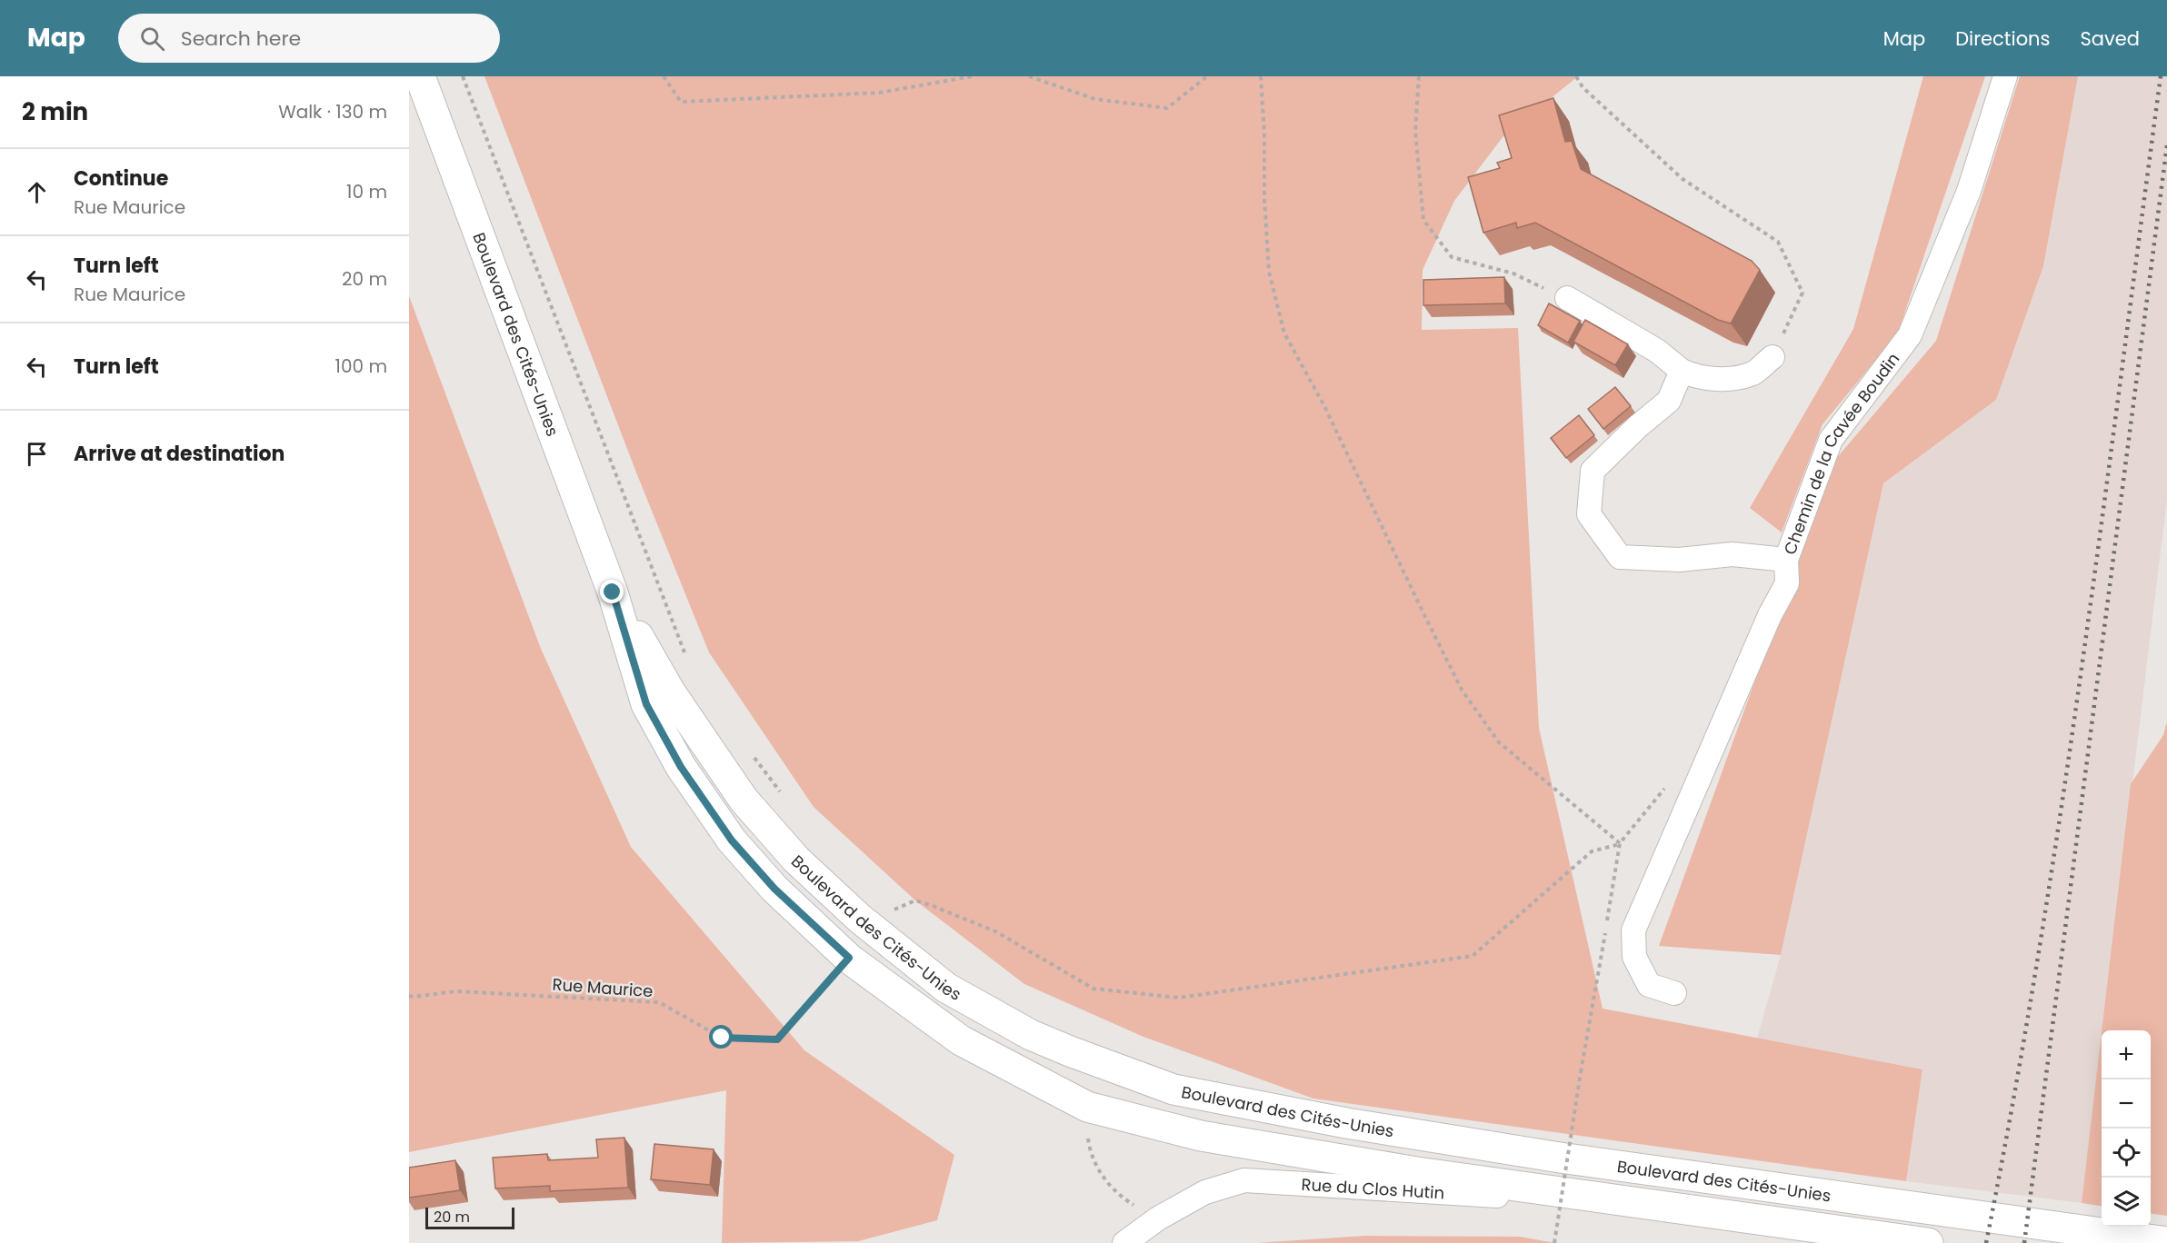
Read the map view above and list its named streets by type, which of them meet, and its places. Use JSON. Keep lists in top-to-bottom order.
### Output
{
  "streets": {
    "main road": ["Boulevard des Cités-Unies"],
    "street": ["Chemin de la Cavée Boudin", "Rue du Clos Hutin"],
    "path": ["Rue Maurice"]
  },
  "crossings": [
    ["Boulevard des Cités-Unies", "Rue Maurice"],
    ["Boulevard des Cités-Unies", "Rue du Clos Hutin"]
  ],
  "scale_bar": "20 m",
  "page": {
    "header": "Map",
    "search": "Search here",
    "nav": ["Map", "Directions", "Saved"],
    "heading": ["2 min", "Walk · 130 m"],
    "list": [
      ["Continue", "Rue Maurice", "10 m"],
      ["Turn left", "Rue Maurice", "20 m"],
      ["Turn left", "100 m"],
      "Arrive at destination"
    ],
    "map_buttons": ["+", "−"],
    "scale": "20 m"
  }
}
